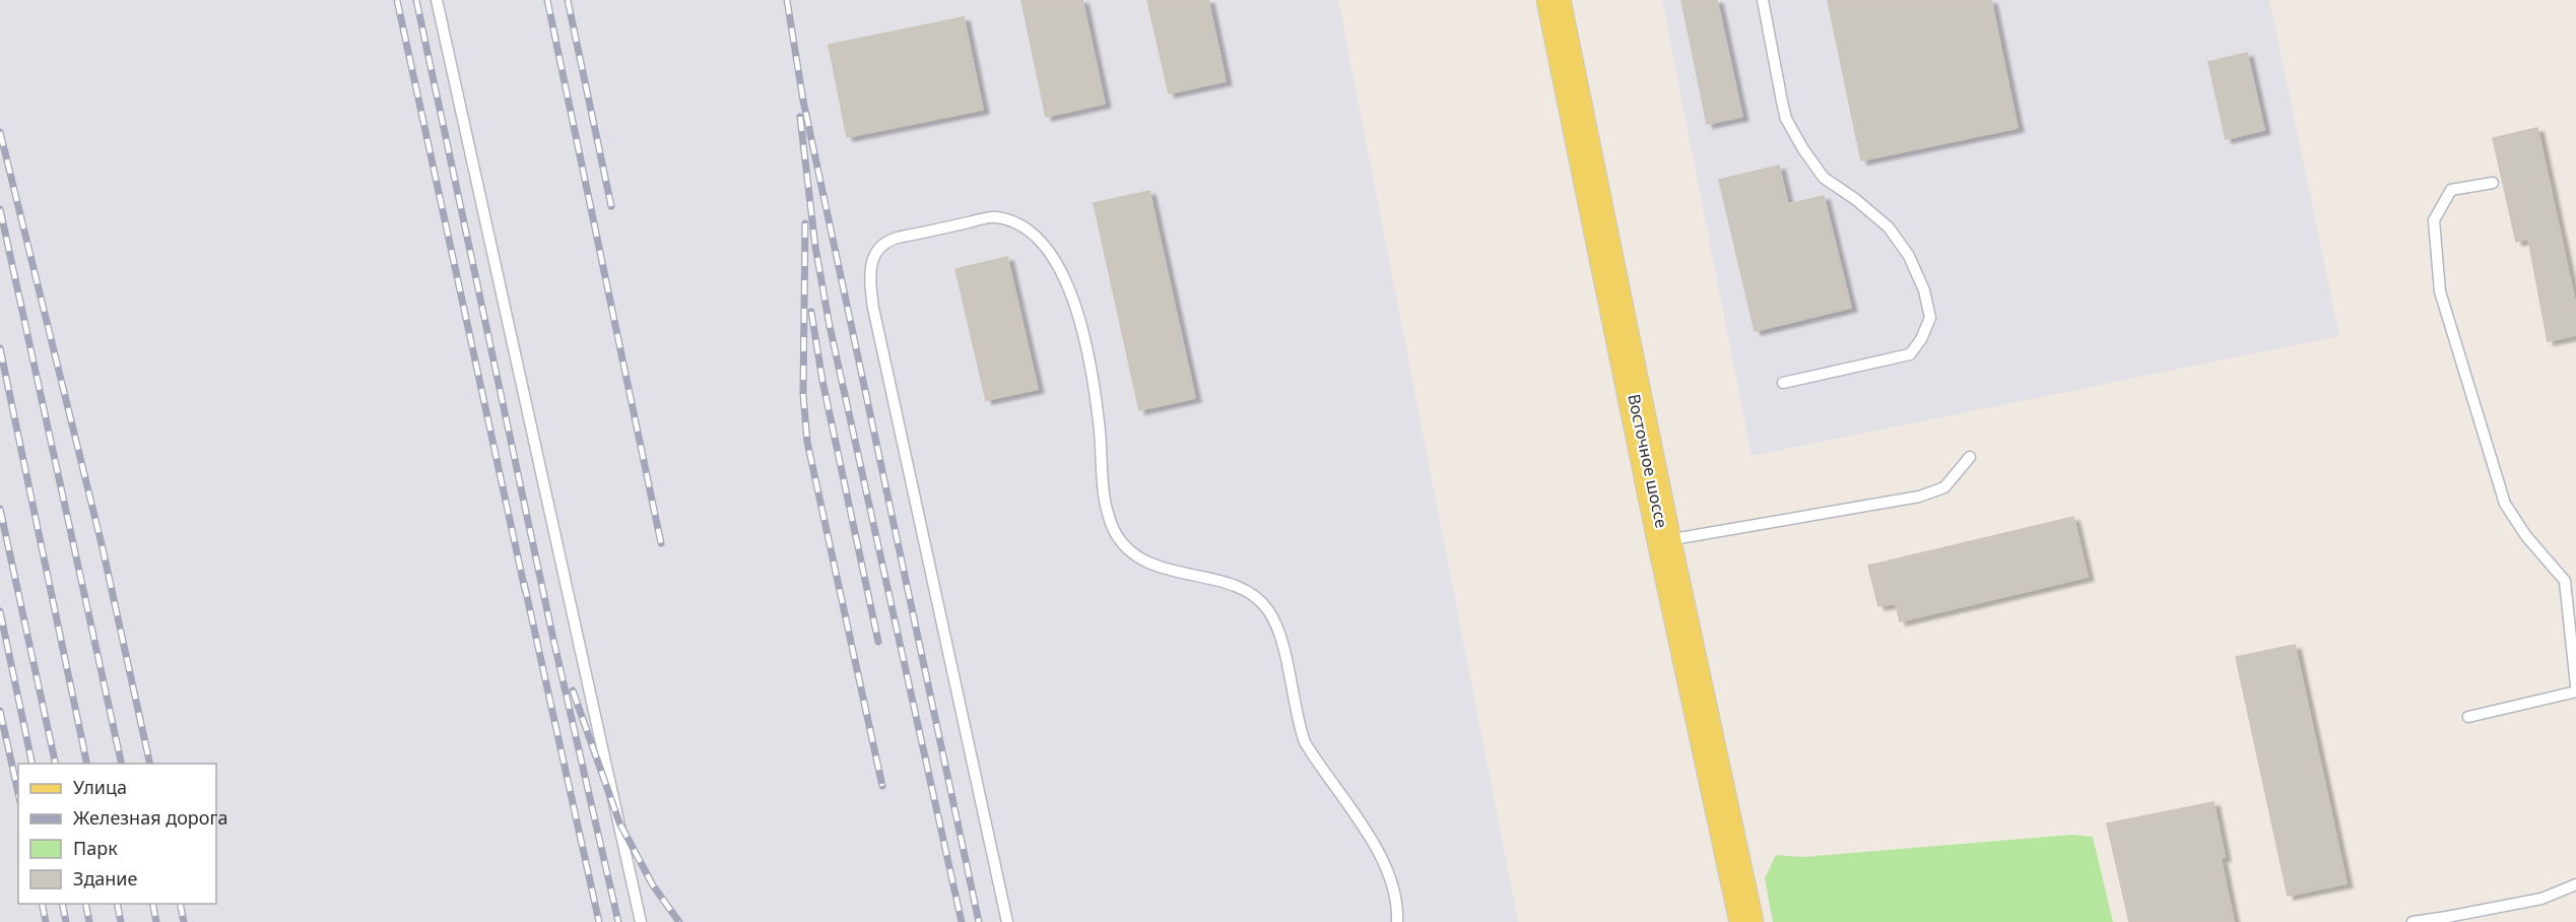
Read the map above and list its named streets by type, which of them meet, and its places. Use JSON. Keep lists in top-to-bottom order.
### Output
{
  "streets": {
    "main road": ["Восточное шоссе"]
  },
  "legend": [
    "Улица",
    "Железная дорога",
    "Парк",
    "Здание"
  ]
}
